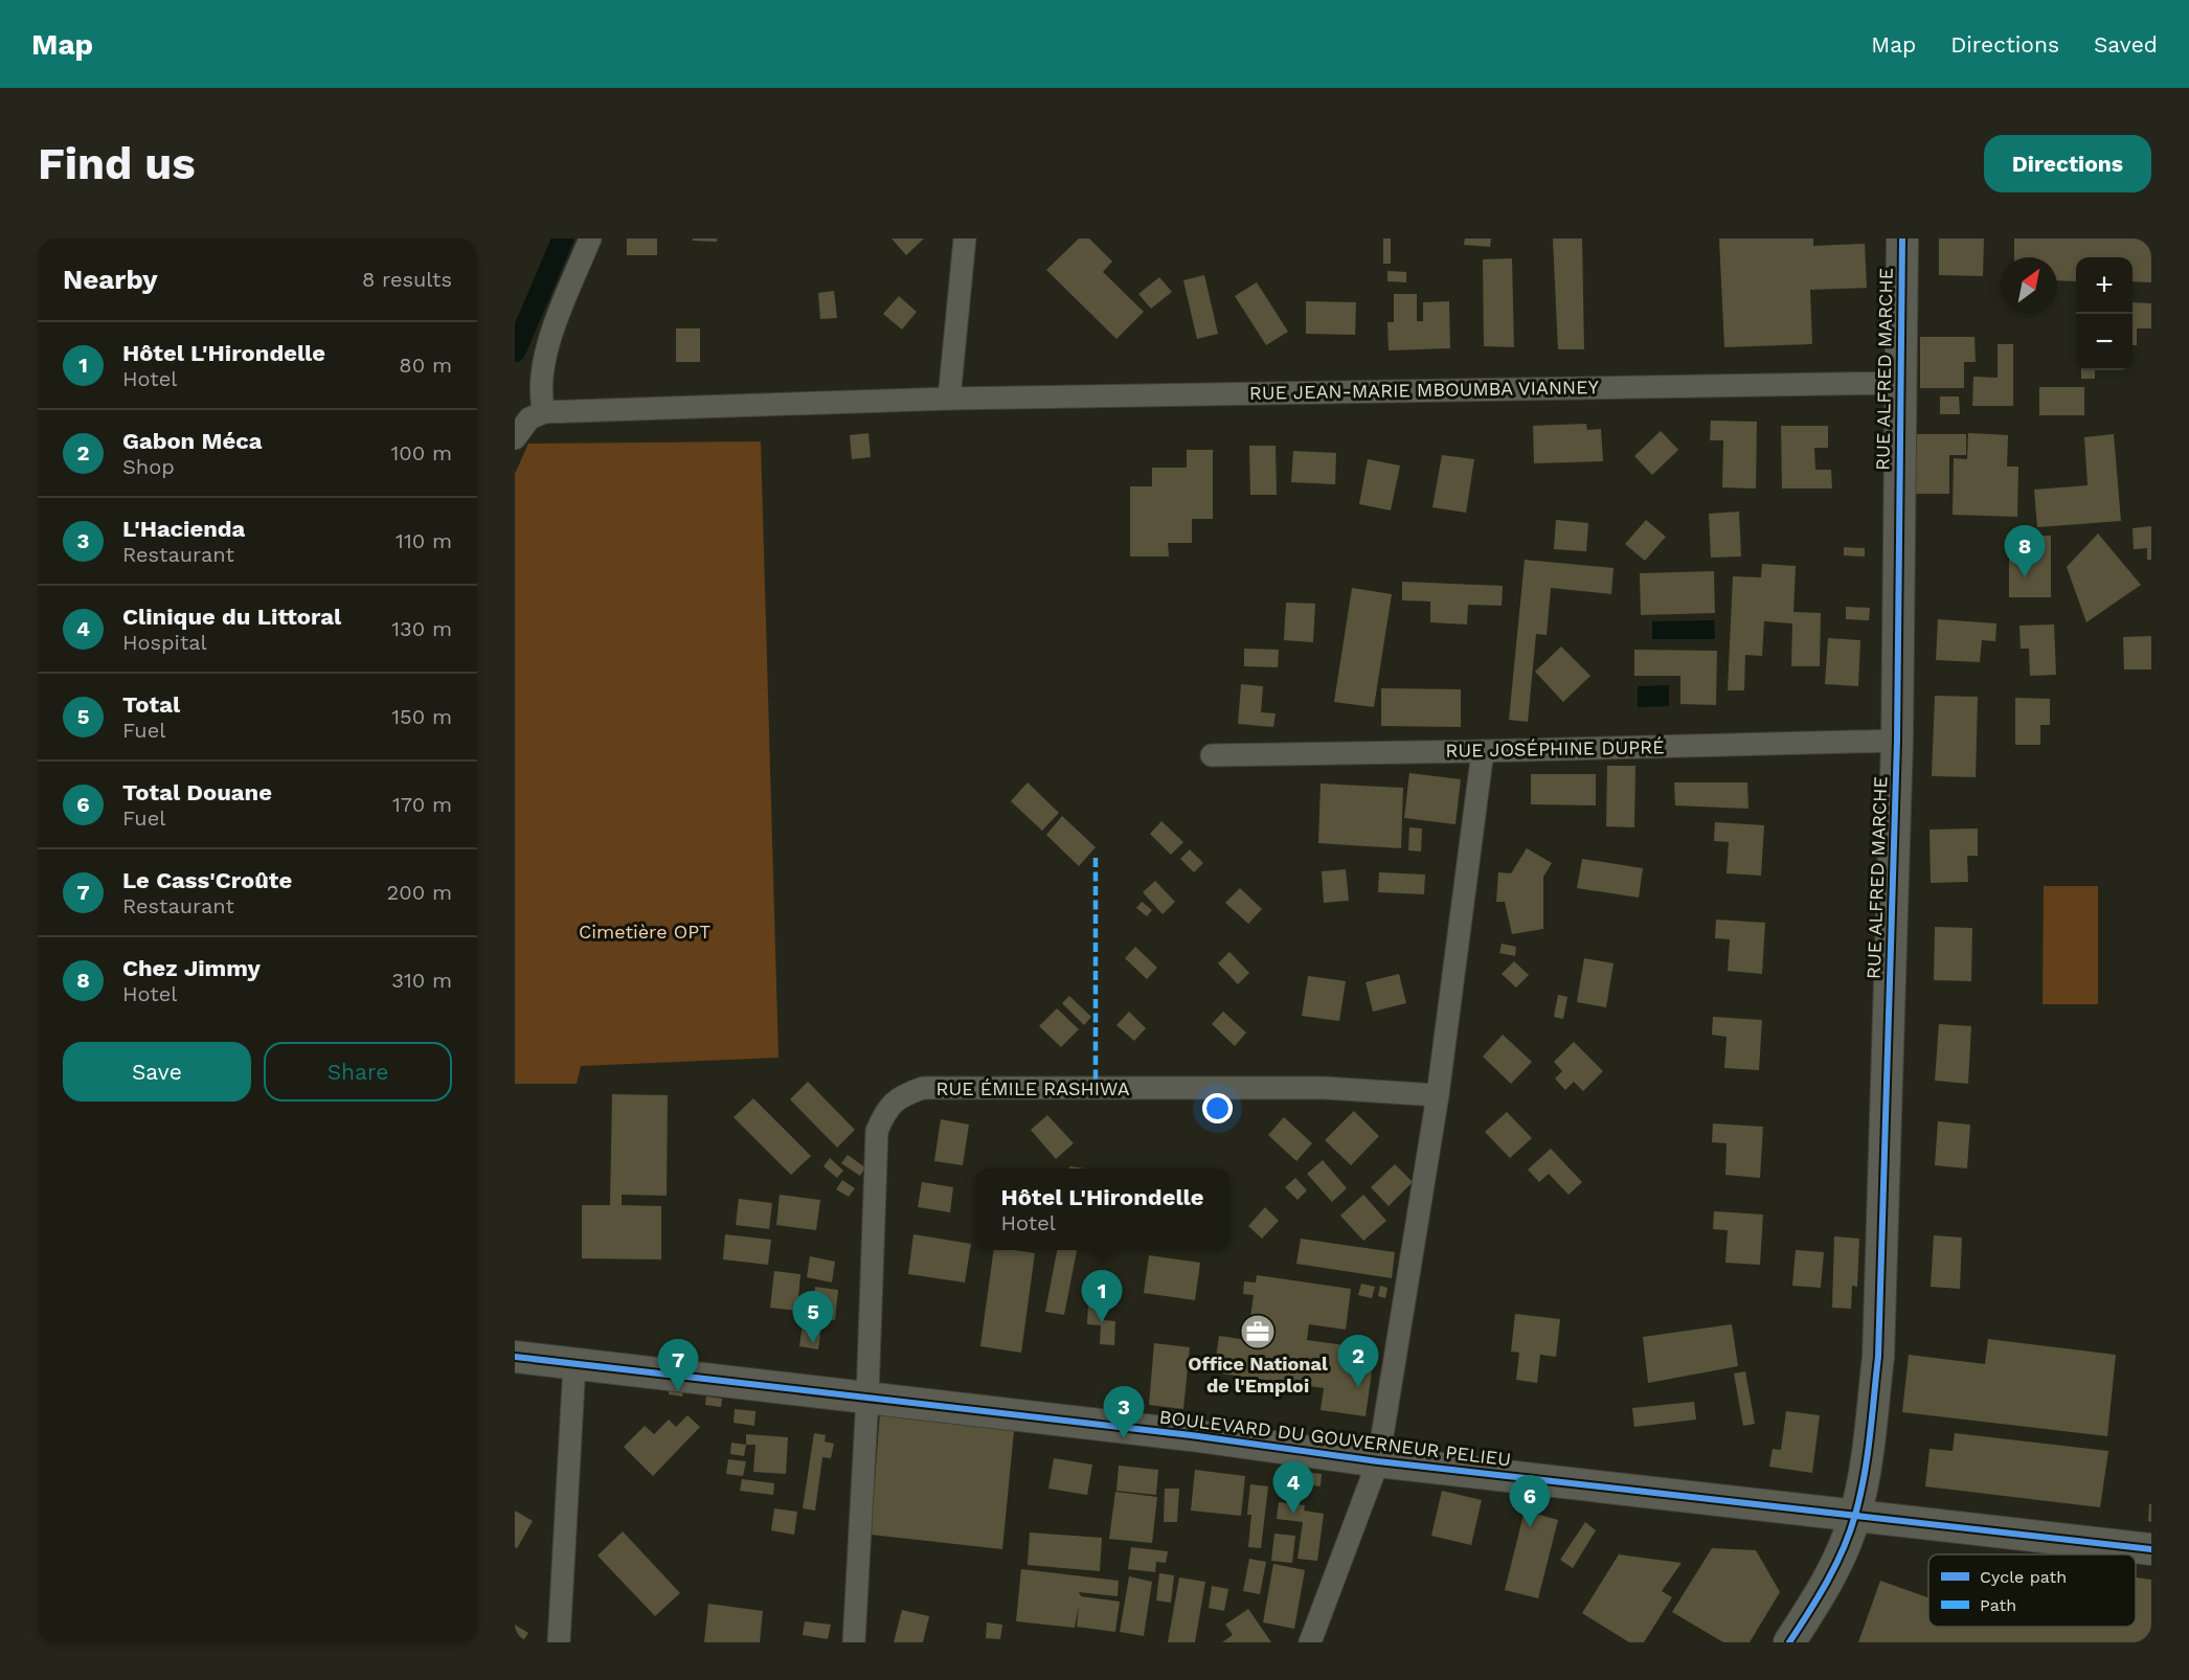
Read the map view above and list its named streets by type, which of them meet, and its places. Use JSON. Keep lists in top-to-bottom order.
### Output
{
  "streets": {
    "street": [
      "RUE ALFRED MARCHE",
      "RUE JEAN-MARIE MBOUMBA VIANNEY",
      "RUE JOSÉPHINE DUPRÉ",
      "RUE ÉMILE RASHIWA",
      "BOULEVARD DU GOUVERNEUR PELIEU"
    ]
  },
  "crossings": [
    ["RUE ALFRED MARCHE", "RUE JEAN-MARIE MBOUMBA VIANNEY"],
    ["RUE ALFRED MARCHE", "RUE JOSÉPHINE DUPRÉ"],
    ["RUE ALFRED MARCHE", "BOULEVARD DU GOUVERNEUR PELIEU"],
    ["RUE ÉMILE RASHIWA", "BOULEVARD DU GOUVERNEUR PELIEU"]
  ],
  "parks": ["Cimetière OPT"],
  "places": {
    "office": ["Office National de l'Emploi"]
  },
  "legend": ["Cycle path", "Path"],
  "north": "top right",
  "page": {
    "header": "Map",
    "nav": ["Map", "Directions", "Saved"],
    "buttons": [
      "Directions",
      ["Save", "Share"]
    ],
    "title": "Find us",
    "heading": ["Nearby", "8 results"],
    "map_buttons": ["+", "−"],
    "list": [
      {
        "mark": "1",
        "name": "Hôtel L'Hirondelle",
        "note": "Hotel",
        "value": "80 m"
      },
      {
        "mark": "2",
        "name": "Gabon Méca",
        "note": "Shop",
        "value": "100 m"
      },
      {
        "mark": "3",
        "name": "L'Hacienda",
        "note": "Restaurant",
        "value": "110 m"
      },
      {
        "mark": "4",
        "name": "Clinique du Littoral",
        "note": "Hospital",
        "value": "130 m"
      },
      {
        "mark": "5",
        "name": "Total",
        "note": "Fuel",
        "value": "150 m"
      },
      {
        "mark": "6",
        "name": "Total Douane",
        "note": "Fuel",
        "value": "170 m"
      },
      {
        "mark": "7",
        "name": "Le Cass'Croûte",
        "note": "Restaurant",
        "value": "200 m"
      },
      {
        "mark": "8",
        "name": "Chez Jimmy",
        "note": "Hotel",
        "value": "310 m"
      }
    ],
    "pins": [
      "8",
      "1",
      "5",
      "2",
      "7",
      "3",
      "4",
      "6"
    ],
    "popup": ["Hôtel L'Hirondelle", "Hotel"]
  }
}
